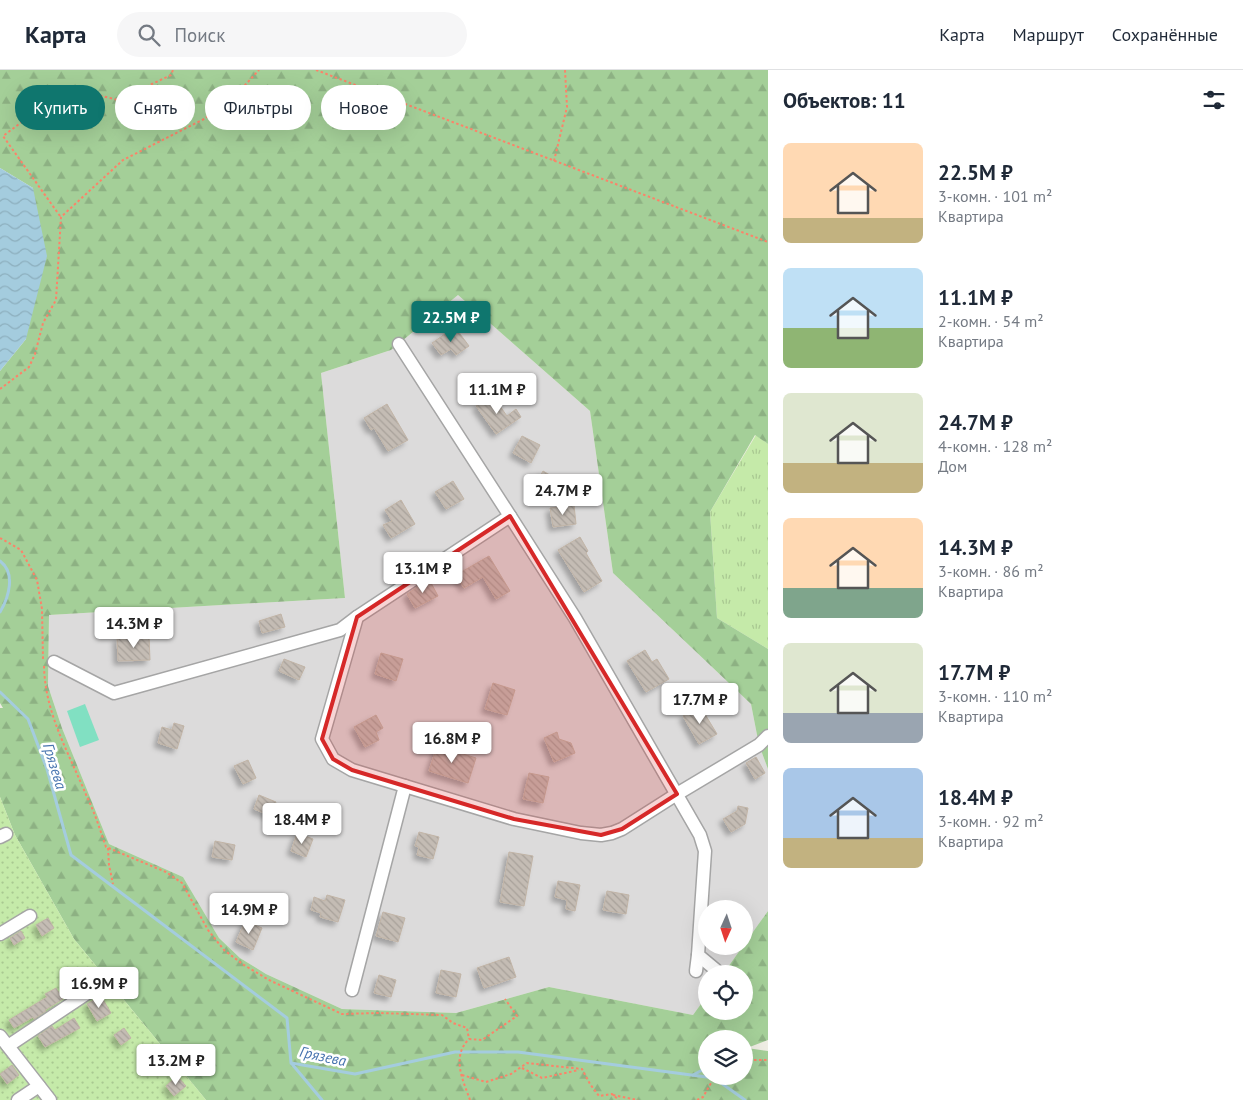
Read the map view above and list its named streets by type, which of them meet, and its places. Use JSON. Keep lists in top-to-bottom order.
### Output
{
  "water": ["Грязева"],
  "north": "bottom",
  "page": {
    "header": "Карта",
    "search": "Поиск",
    "nav": ["Карта", "Маршрут", "Сохранённые"],
    "heading": "Объектов: 11",
    "chip": [
      "Купить",
      "Снять",
      "Фильтры",
      "Новое"
    ],
    "list": [
      {
        "name": "22.5M ₽",
        "note": "3-комн. · 101 m² · Квартира"
      },
      {
        "name": "11.1M ₽",
        "note": "2-комн. · 54 m² · Квартира"
      },
      {
        "name": "24.7M ₽",
        "note": "4-комн. · 128 m² · Дом"
      },
      {
        "name": "14.3M ₽",
        "note": "3-комн. · 86 m² · Квартира"
      },
      {
        "name": "17.7M ₽",
        "note": "3-комн. · 110 m² · Квартира"
      },
      {
        "name": "18.4M ₽",
        "note": "3-комн. · 92 m² · Квартира"
      }
    ],
    "price": [
      "22.5M ₽",
      "11.1M ₽",
      "24.7M ₽",
      "13.1M ₽",
      "14.3M ₽",
      "17.7M ₽",
      "16.8M ₽",
      "18.4M ₽",
      "14.9M ₽",
      "16.9M ₽",
      "13.2M ₽"
    ]
  }
}
